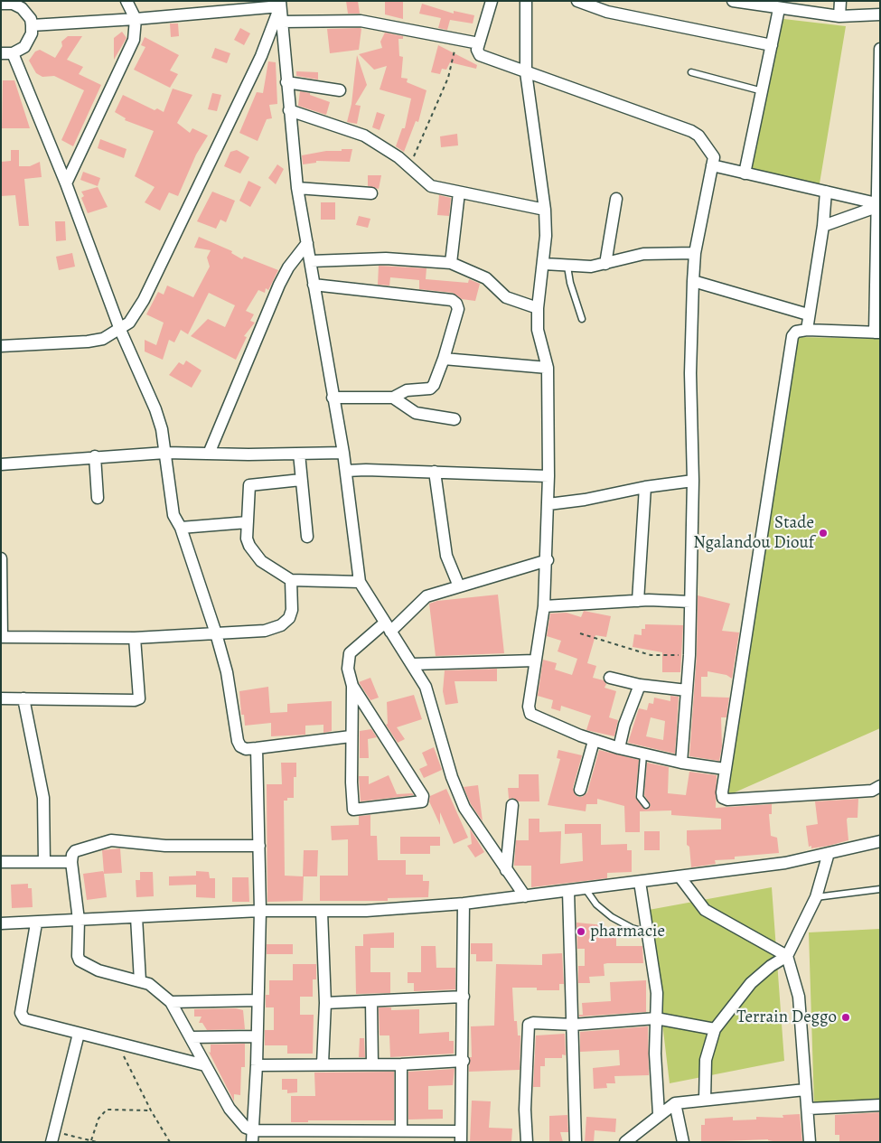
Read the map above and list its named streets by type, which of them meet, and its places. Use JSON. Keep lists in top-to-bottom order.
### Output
{
  "places": ["Stade Ngalandou Diouf", "pharmacie", "Terrain Deggo"]
}
